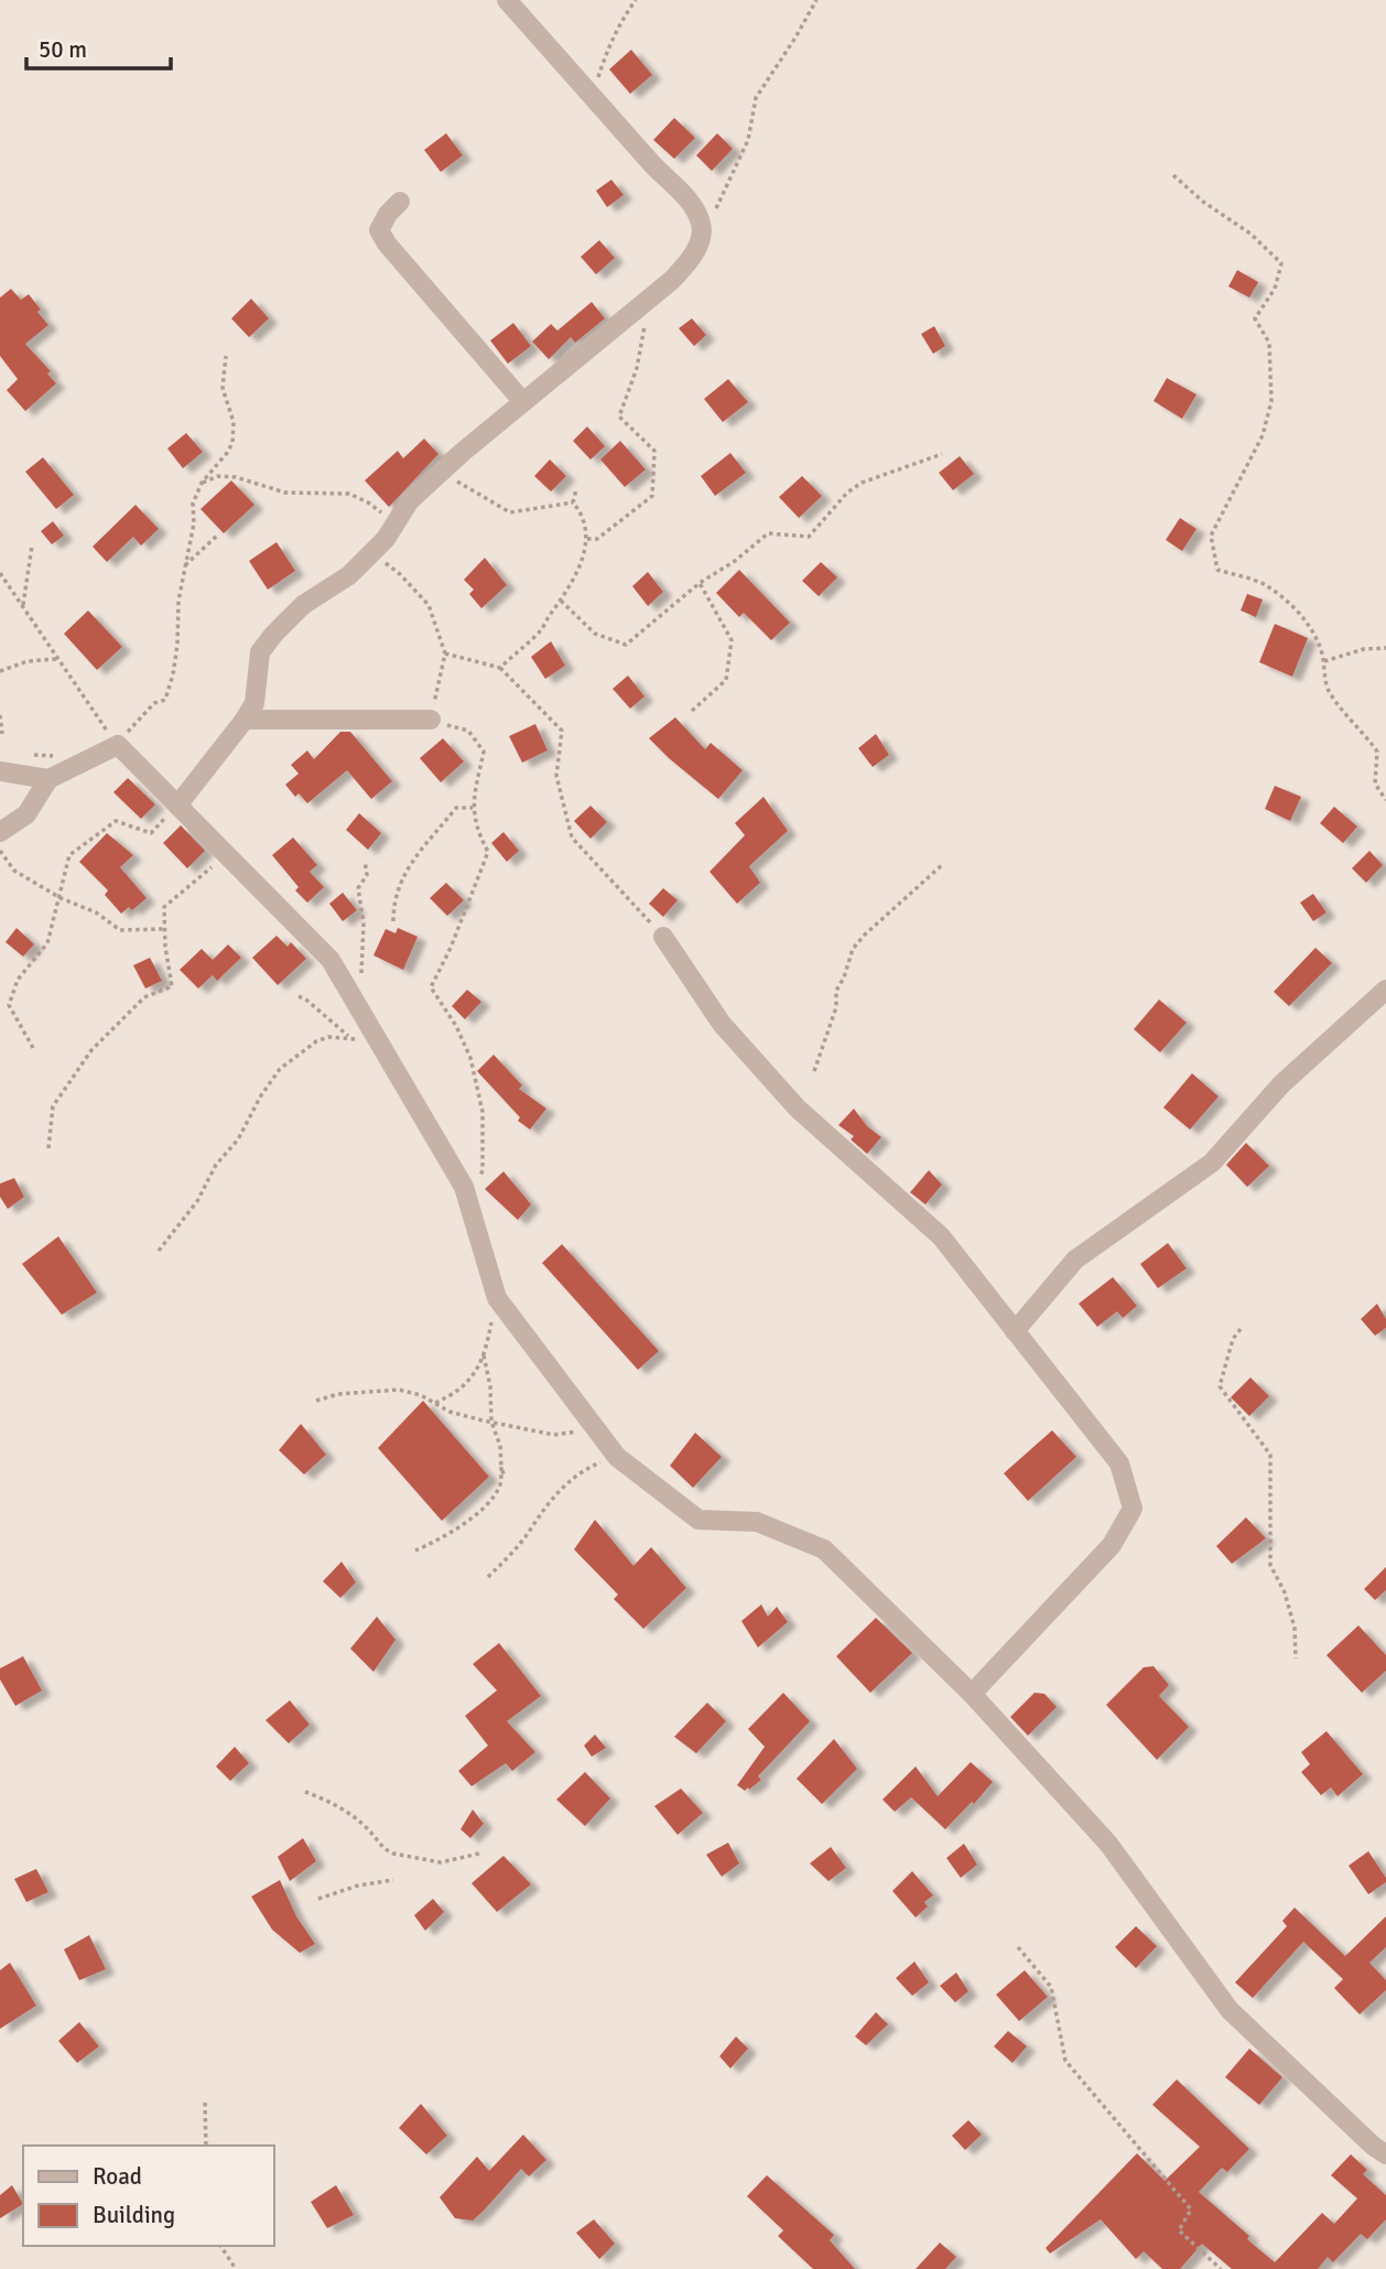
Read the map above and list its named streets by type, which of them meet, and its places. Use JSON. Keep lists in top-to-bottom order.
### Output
{
  "legend": ["Road", "Building"],
  "scale_bar": "50 m"
}
